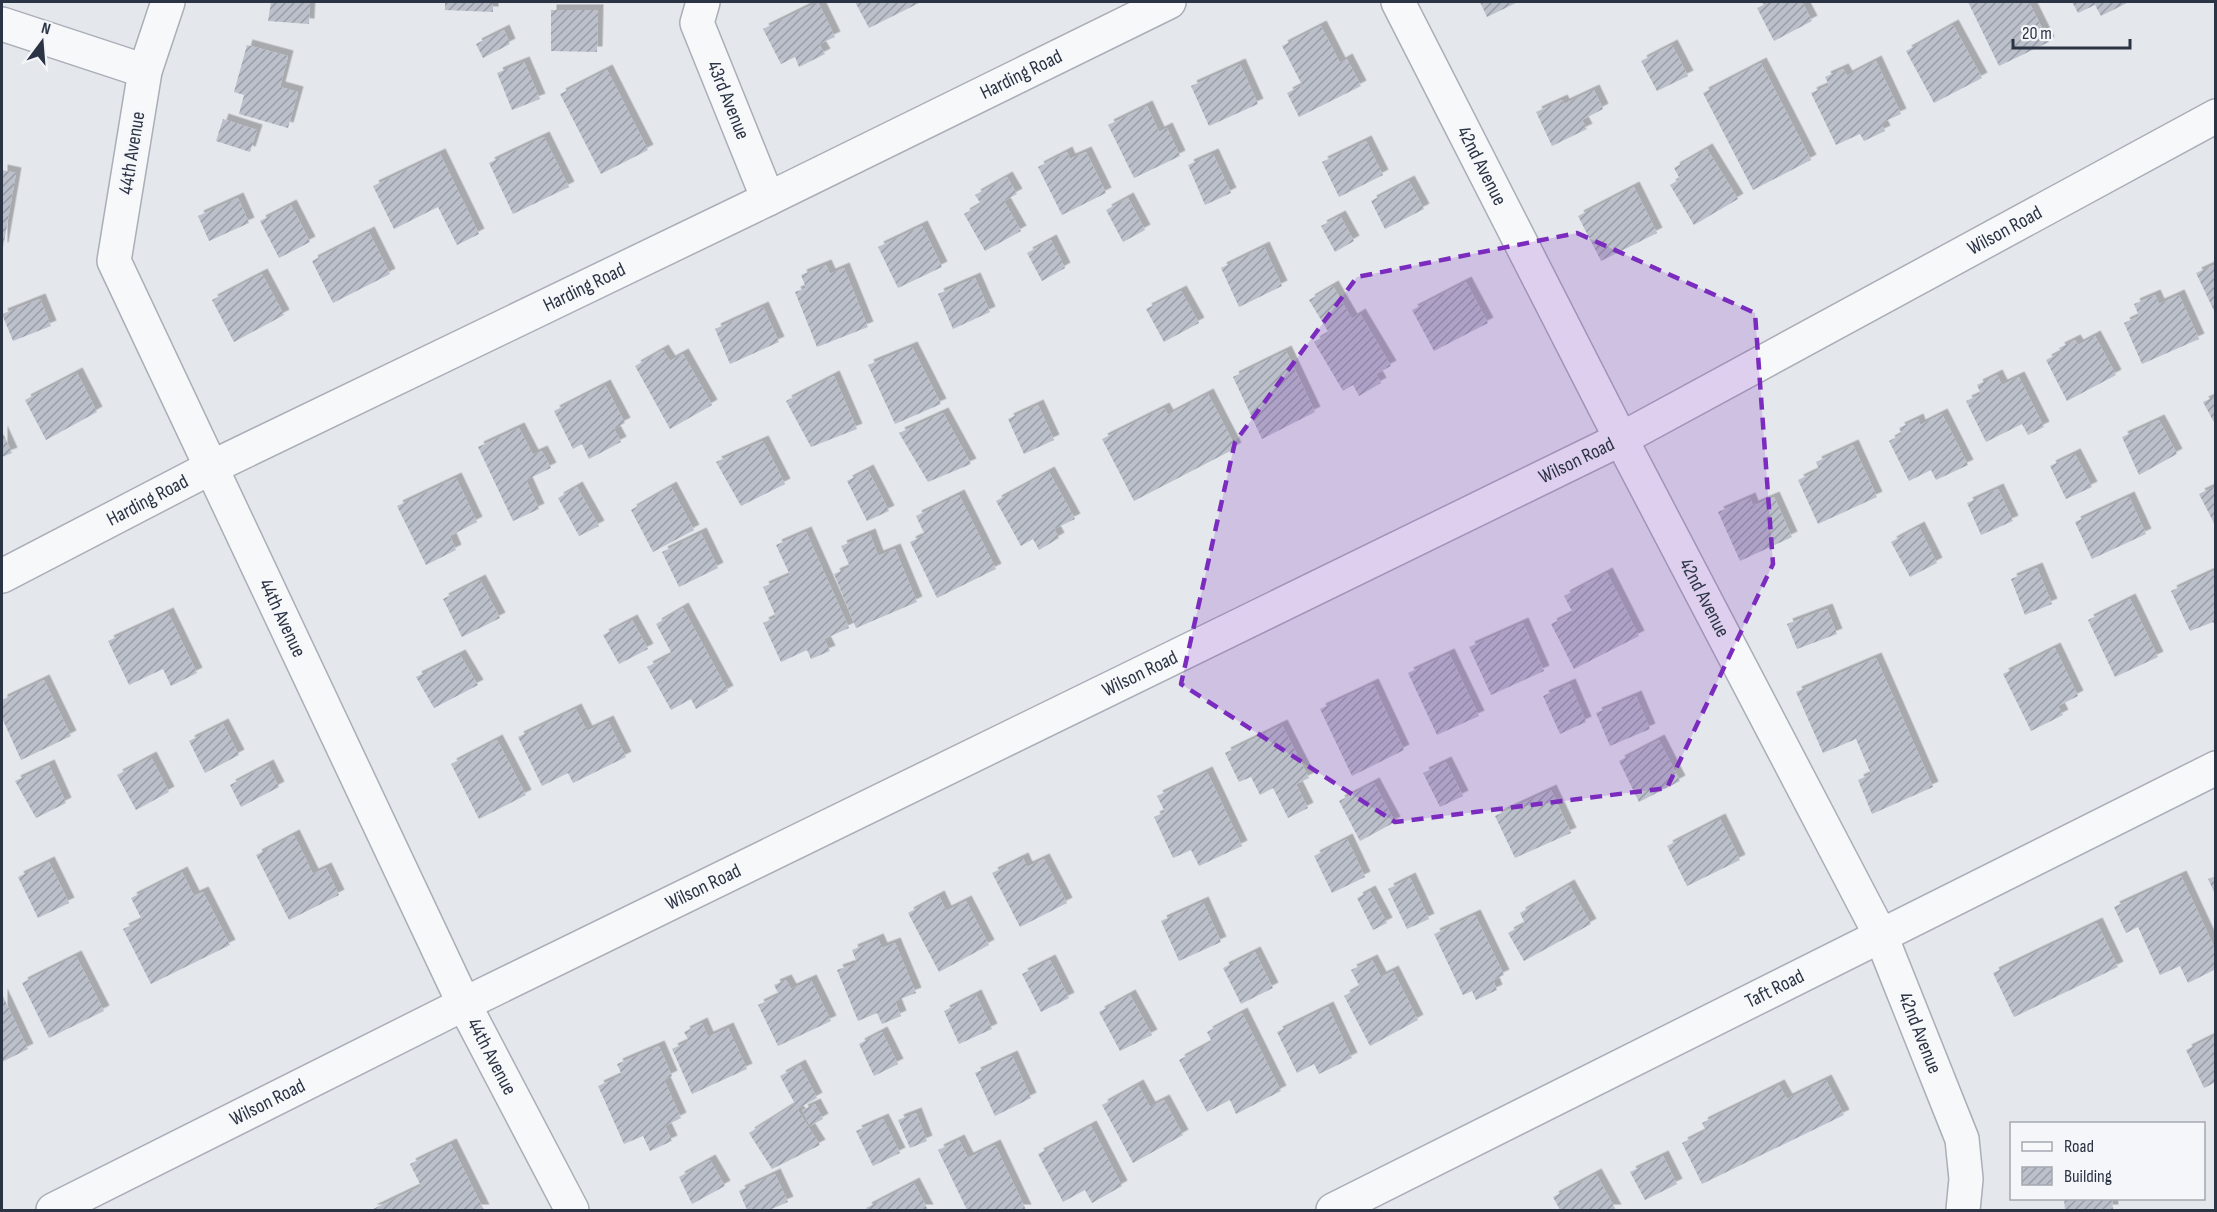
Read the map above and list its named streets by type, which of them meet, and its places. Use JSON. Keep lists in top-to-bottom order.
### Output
{
  "streets": {
    "street": [
      "Harding Road",
      "43rd Avenue",
      "44th Avenue",
      "42nd Avenue",
      "Wilson Road",
      "Taft Road"
    ]
  },
  "crossings": [
    ["Harding Road", "43rd Avenue"],
    ["Harding Road", "44th Avenue"],
    ["44th Avenue", "Wilson Road"],
    ["42nd Avenue", "Wilson Road"],
    ["42nd Avenue", "Taft Road"]
  ],
  "legend": ["Road", "Building"],
  "scale_bar": "20 m",
  "north": "top"
}
